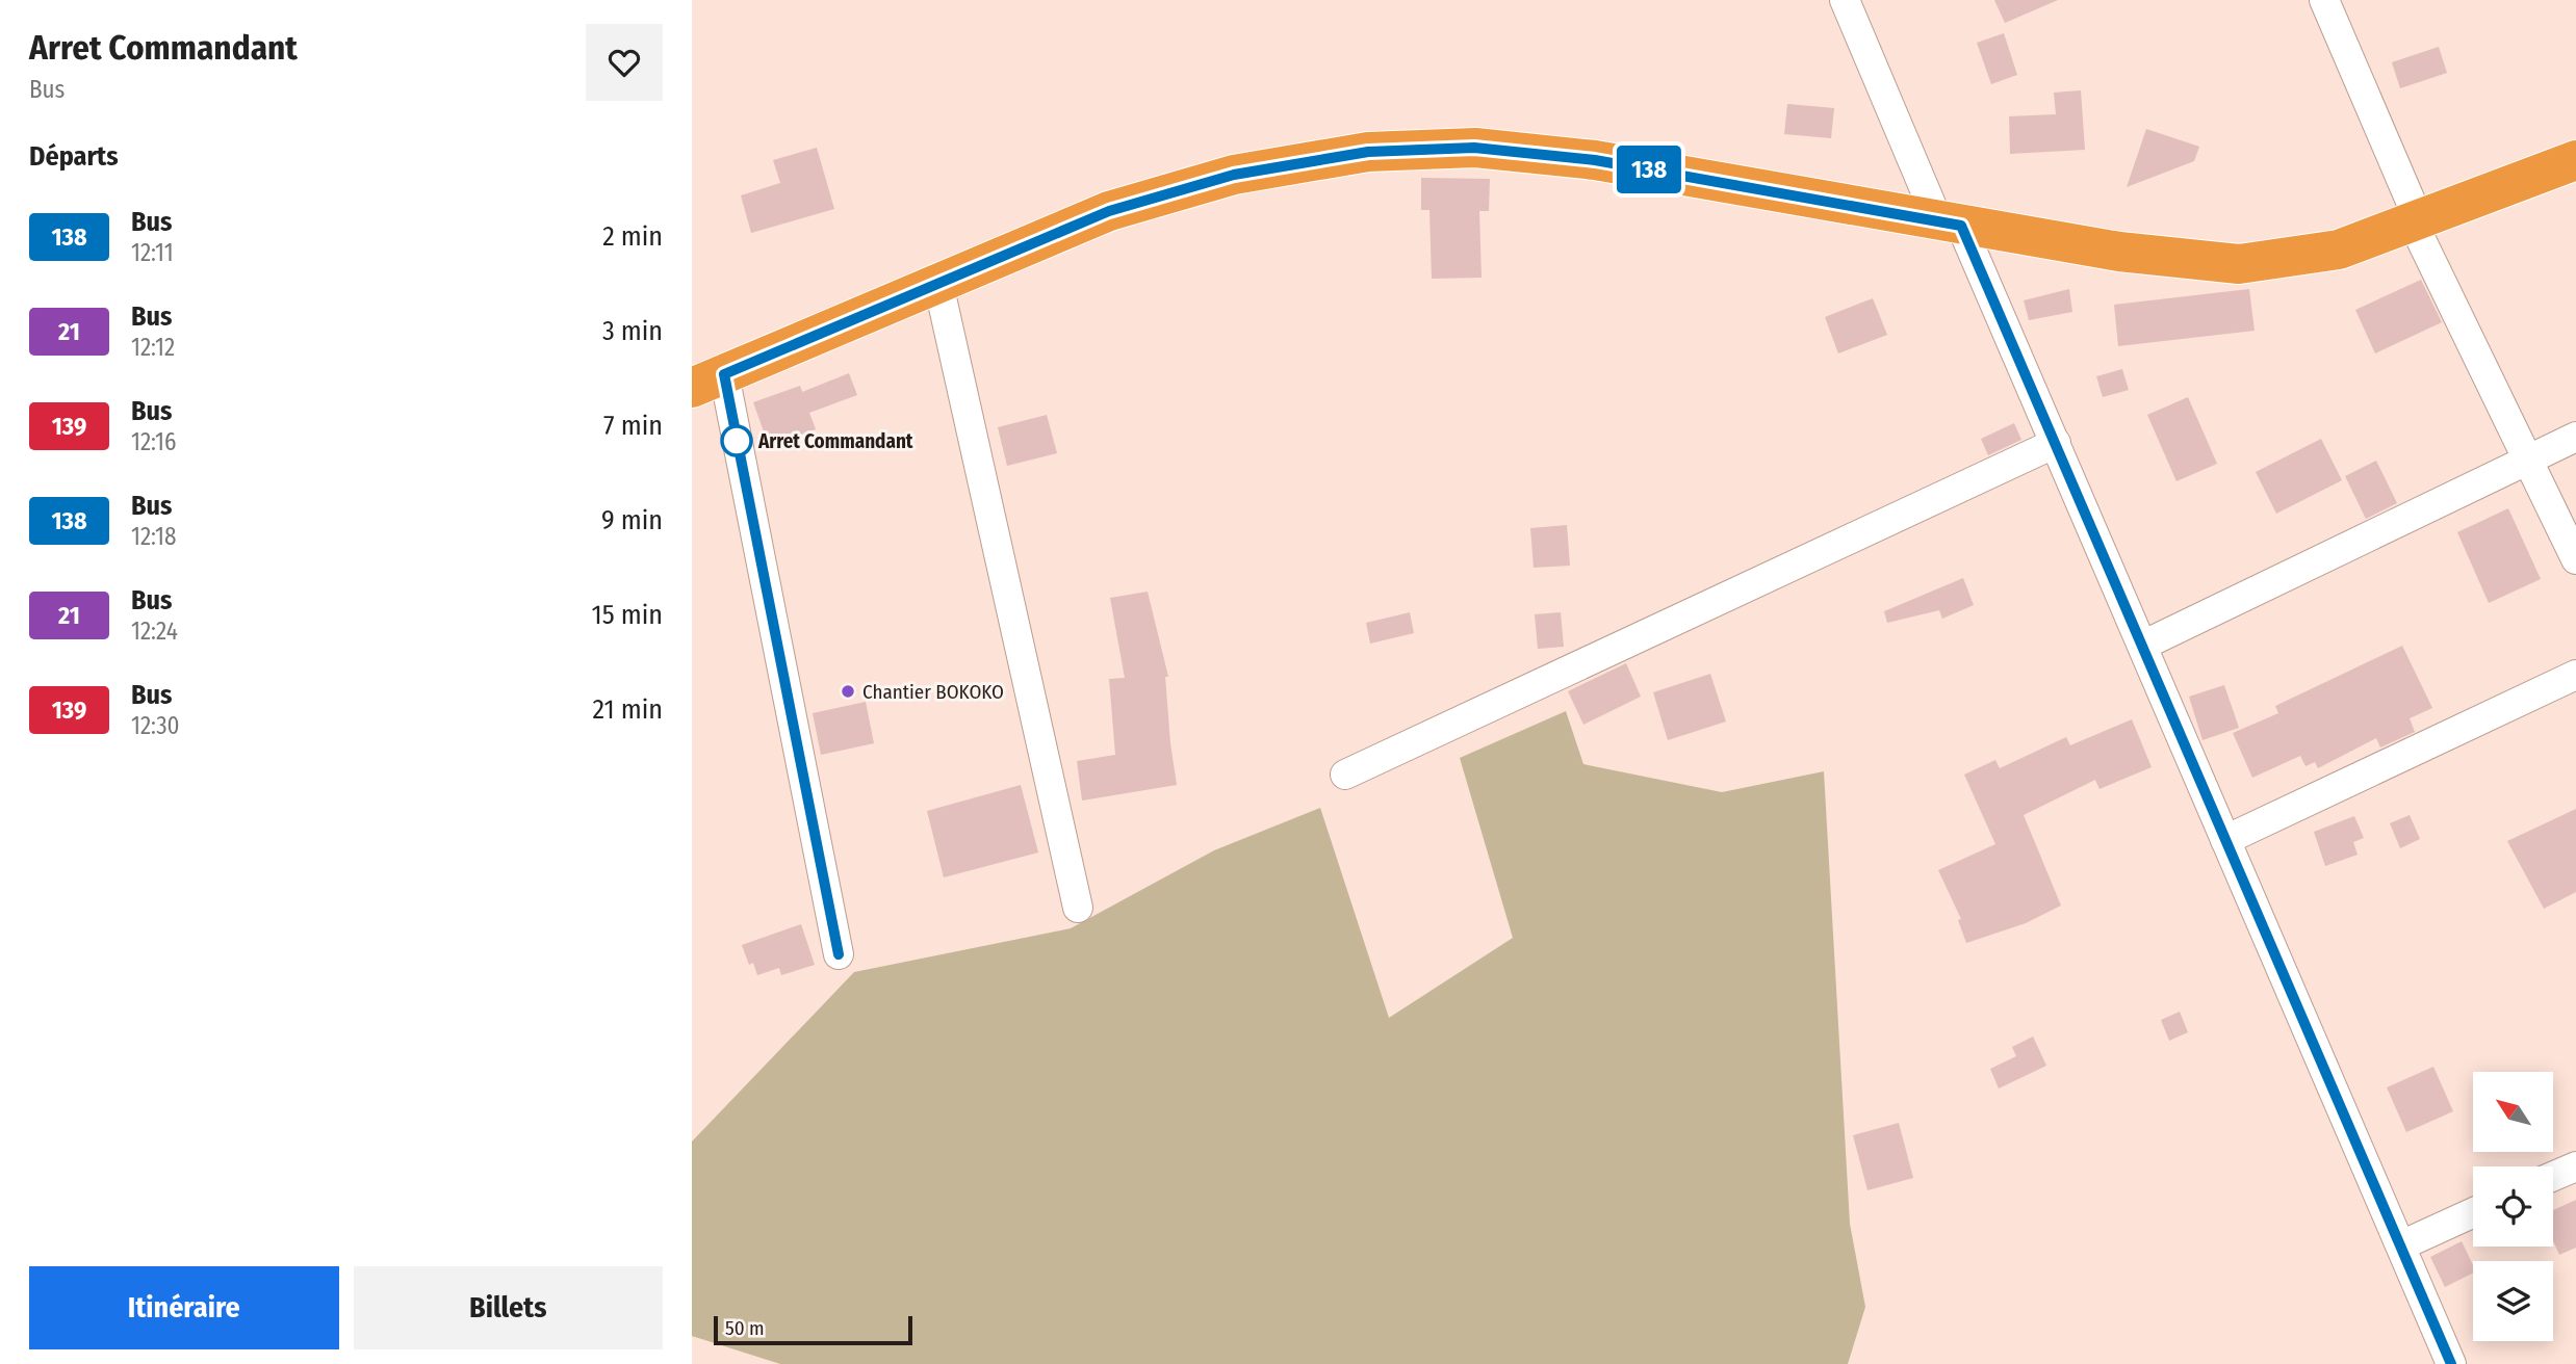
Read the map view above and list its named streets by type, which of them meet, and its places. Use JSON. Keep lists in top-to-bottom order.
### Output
{
  "places": ["Arret Commandant", "Chantier BOKOKO"],
  "lines": ["bus line 138"],
  "scale_bar": "50 m",
  "north": "top left",
  "page": {
    "heading": [
      ["Arret Commandant", "Bus"],
      "Départs"
    ],
    "on_map": "138",
    "list": [
      {
        "mark": "138",
        "name": "Bus",
        "note": "12:11",
        "value": "2 min"
      },
      {
        "mark": "21",
        "name": "Bus",
        "note": "12:12",
        "value": "3 min"
      },
      {
        "mark": "139",
        "name": "Bus",
        "note": "12:16",
        "value": "7 min"
      },
      {
        "mark": "138",
        "name": "Bus",
        "note": "12:18",
        "value": "9 min"
      },
      {
        "mark": "21",
        "name": "Bus",
        "note": "12:24",
        "value": "15 min"
      },
      {
        "mark": "139",
        "name": "Bus",
        "note": "12:30",
        "value": "21 min"
      }
    ],
    "buttons": ["Itinéraire", "Billets"],
    "scale": "50 m"
  }
}
